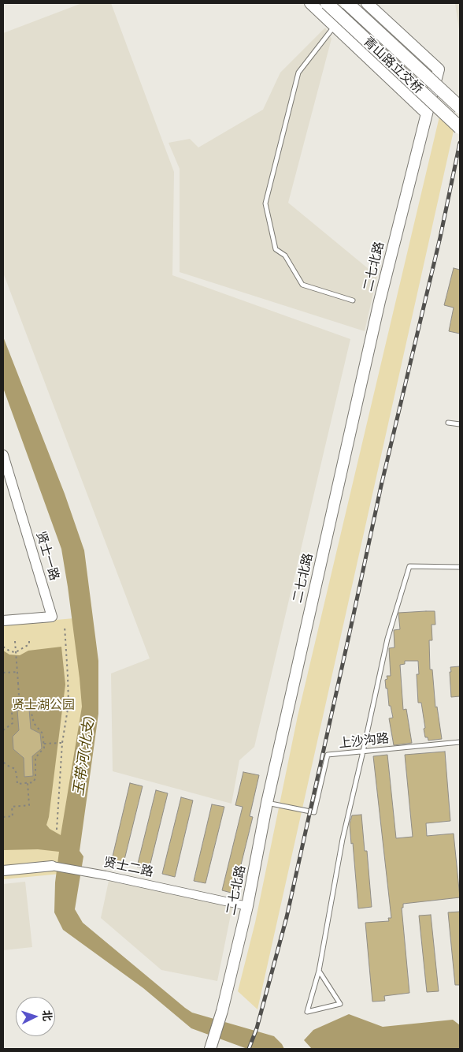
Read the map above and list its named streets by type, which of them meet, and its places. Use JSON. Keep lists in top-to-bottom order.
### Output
{
  "streets": {
    "main road": ["青山路立交桥", "二七北路"],
    "street": ["贤士一路", "贤士二路"],
    "lane": ["上沙沟路"]
  },
  "crossings": [
    ["二七北路", "上沙沟路"],
    ["二七北路", "贤士二路"]
  ],
  "water": ["玉带河(北支)"],
  "parks": ["贤士湖公园"],
  "north": "right"
}
